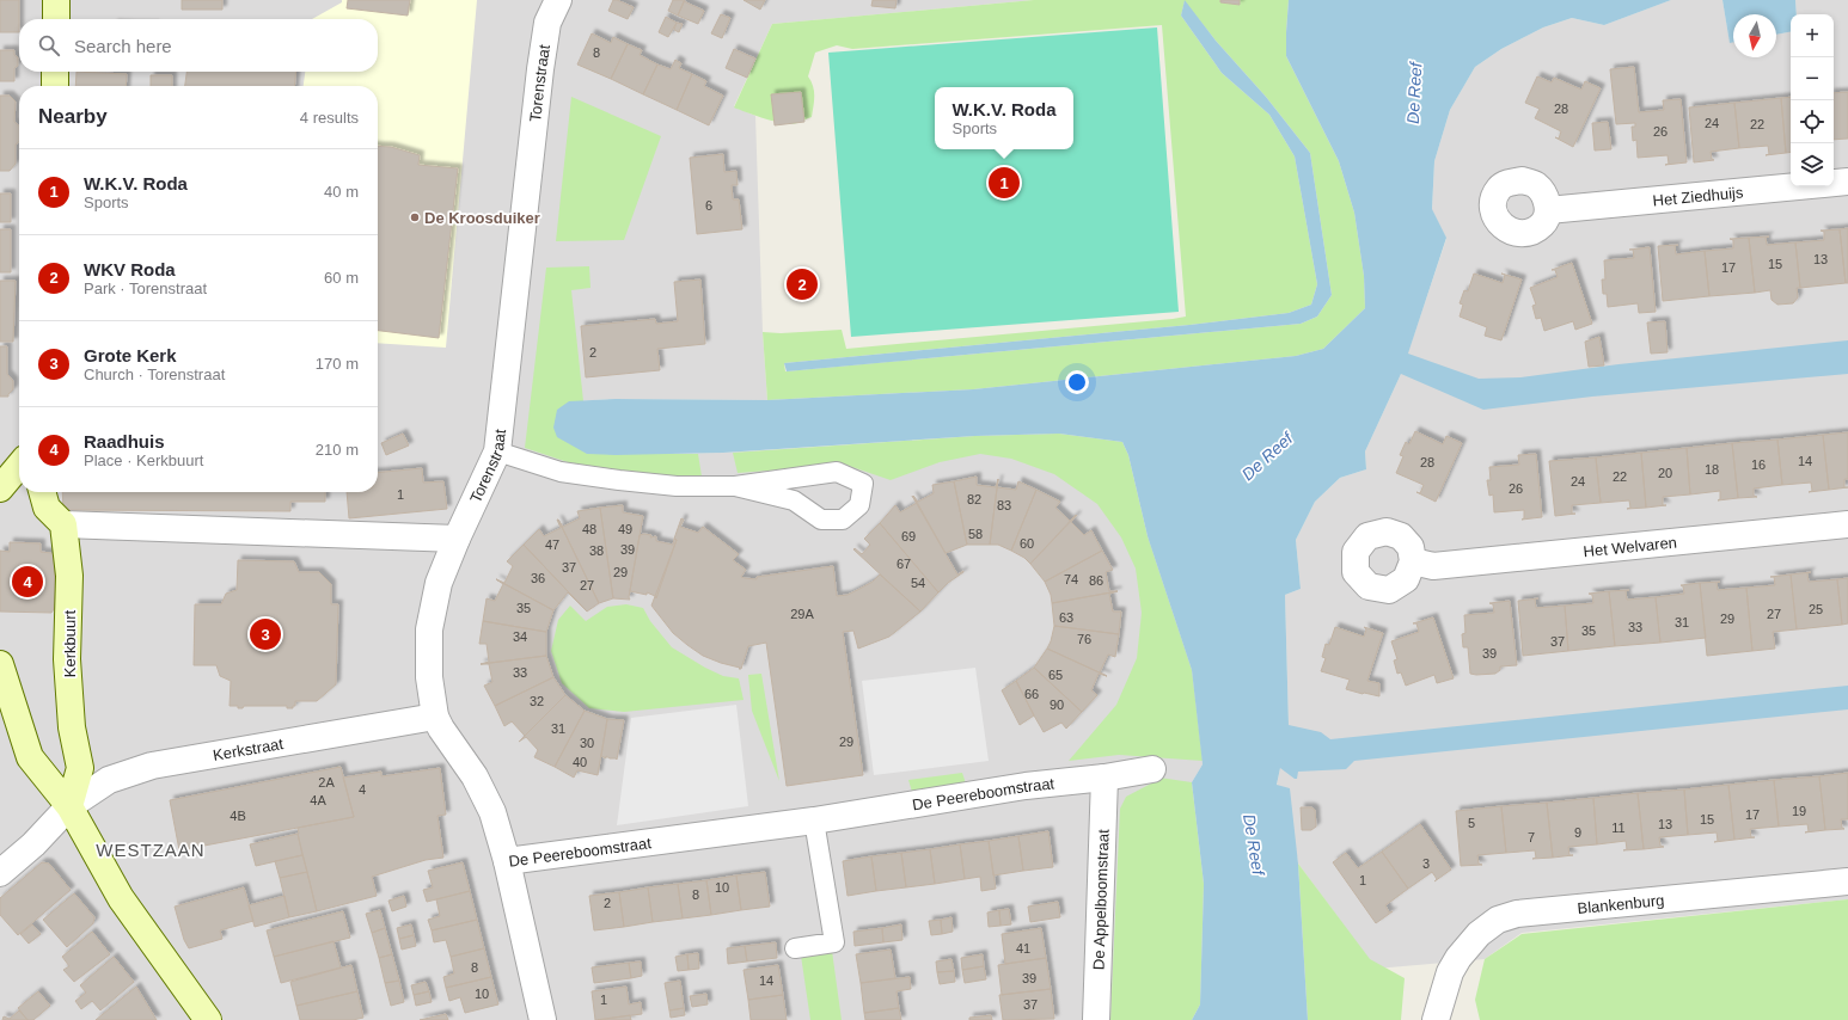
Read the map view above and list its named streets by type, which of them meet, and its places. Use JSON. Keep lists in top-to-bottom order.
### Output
{
  "streets": {
    "street": [
      "Torenstraat",
      "Het Ziedhuijs",
      "Het Welvaren",
      "Kerkbuurt",
      "Kerkstraat",
      "De Peereboomstraat",
      "De Appelboomstraat",
      "Blankenburg"
    ]
  },
  "crossings": [
    ["Torenstraat", "Kerkstraat"],
    ["Torenstraat", "De Peereboomstraat"],
    ["Kerkbuurt", "Kerkstraat"],
    ["Kerkstraat", "De Peereboomstraat"],
    ["De Peereboomstraat", "De Appelboomstraat"]
  ],
  "districts": ["WESTZAAN"],
  "water": ["De Reef"],
  "places": ["De Kroosduiker"],
  "house_numbers": [
    "8",
    "28",
    "24",
    "22",
    "26",
    "6",
    "13",
    "15",
    "17",
    "2",
    "14",
    "28",
    "16",
    "18",
    "20",
    "22",
    "24",
    "26",
    "1",
    "82",
    "83",
    "48",
    "49",
    "58",
    "69",
    "60",
    "47",
    "39",
    "38",
    "67",
    "37",
    "29",
    "36",
    "74",
    "86",
    "54",
    "27",
    "35",
    "25",
    "29A",
    "27",
    "63",
    "29",
    "31",
    "33",
    "35",
    "34",
    "76",
    "37",
    "39",
    "33",
    "65",
    "66",
    "32",
    "90",
    "31",
    "29",
    "30",
    "40",
    "2A",
    "4",
    "4A",
    "19",
    "17",
    "4B",
    "15",
    "5",
    "13",
    "11",
    "9",
    "7",
    "3",
    "1",
    "10",
    "8",
    "2",
    "41",
    "8",
    "39",
    "14",
    "10",
    "1",
    "37"
  ],
  "north": "bottom",
  "page": {
    "map_buttons": ["+", "−"],
    "search": "Search here",
    "heading": ["Nearby", "4 results"],
    "popup": ["W.K.V. Roda", "Sports"],
    "list": [
      {
        "mark": "1",
        "name": "W.K.V. Roda",
        "note": "Sports",
        "value": "40 m"
      },
      {
        "mark": "2",
        "name": "WKV Roda",
        "note": "Park · Torenstraat",
        "value": "60 m"
      },
      {
        "mark": "3",
        "name": "Grote Kerk",
        "note": "Church · Torenstraat",
        "value": "170 m"
      },
      {
        "mark": "4",
        "name": "Raadhuis",
        "note": "Place · Kerkbuurt",
        "value": "210 m"
      }
    ],
    "pins": [
      "1",
      "2",
      "4",
      "3"
    ]
  }
}
